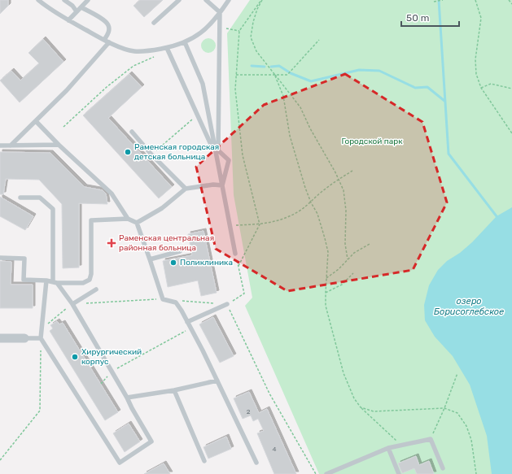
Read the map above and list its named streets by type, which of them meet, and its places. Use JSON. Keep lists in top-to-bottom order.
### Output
{
  "water": ["озеро Борисоглебское"],
  "parks": ["Городской парк"],
  "places": {
    "other": ["Раменская городская детская больница", "Поликлиника", "Хирургический корпус"],
    "health": ["Раменская центральная районная больница"]
  },
  "house_numbers": ["2", "4"],
  "scale_bar": "50 m"
}
